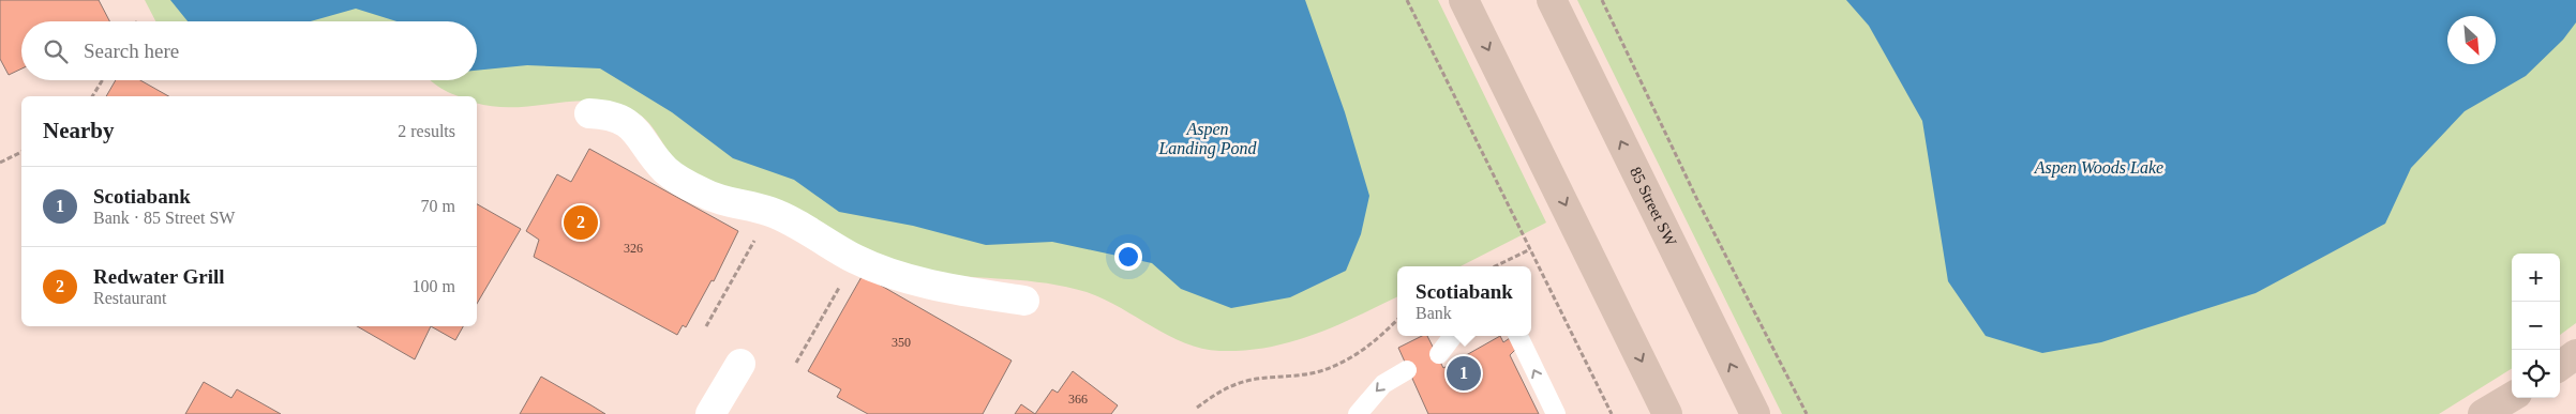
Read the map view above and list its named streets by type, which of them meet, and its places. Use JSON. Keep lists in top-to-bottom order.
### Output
{
  "streets": {
    "main road": ["85 Street SW"]
  },
  "water": ["Aspen Landing Pond", "Aspen Woods Lake"],
  "house_numbers": ["326", "350", "366"],
  "north": "bottom right",
  "page": {
    "search": "Search here",
    "heading": ["Nearby", "2 results"],
    "list": [
      {
        "mark": "1",
        "name": "Scotiabank",
        "note": "Bank · 85 Street SW",
        "value": "70 m"
      },
      {
        "mark": "2",
        "name": "Redwater Grill",
        "note": "Restaurant",
        "value": "100 m"
      }
    ],
    "pins": ["2", "1"],
    "map_buttons": ["+", "−"],
    "popup": ["Scotiabank", "Bank"]
  }
}
